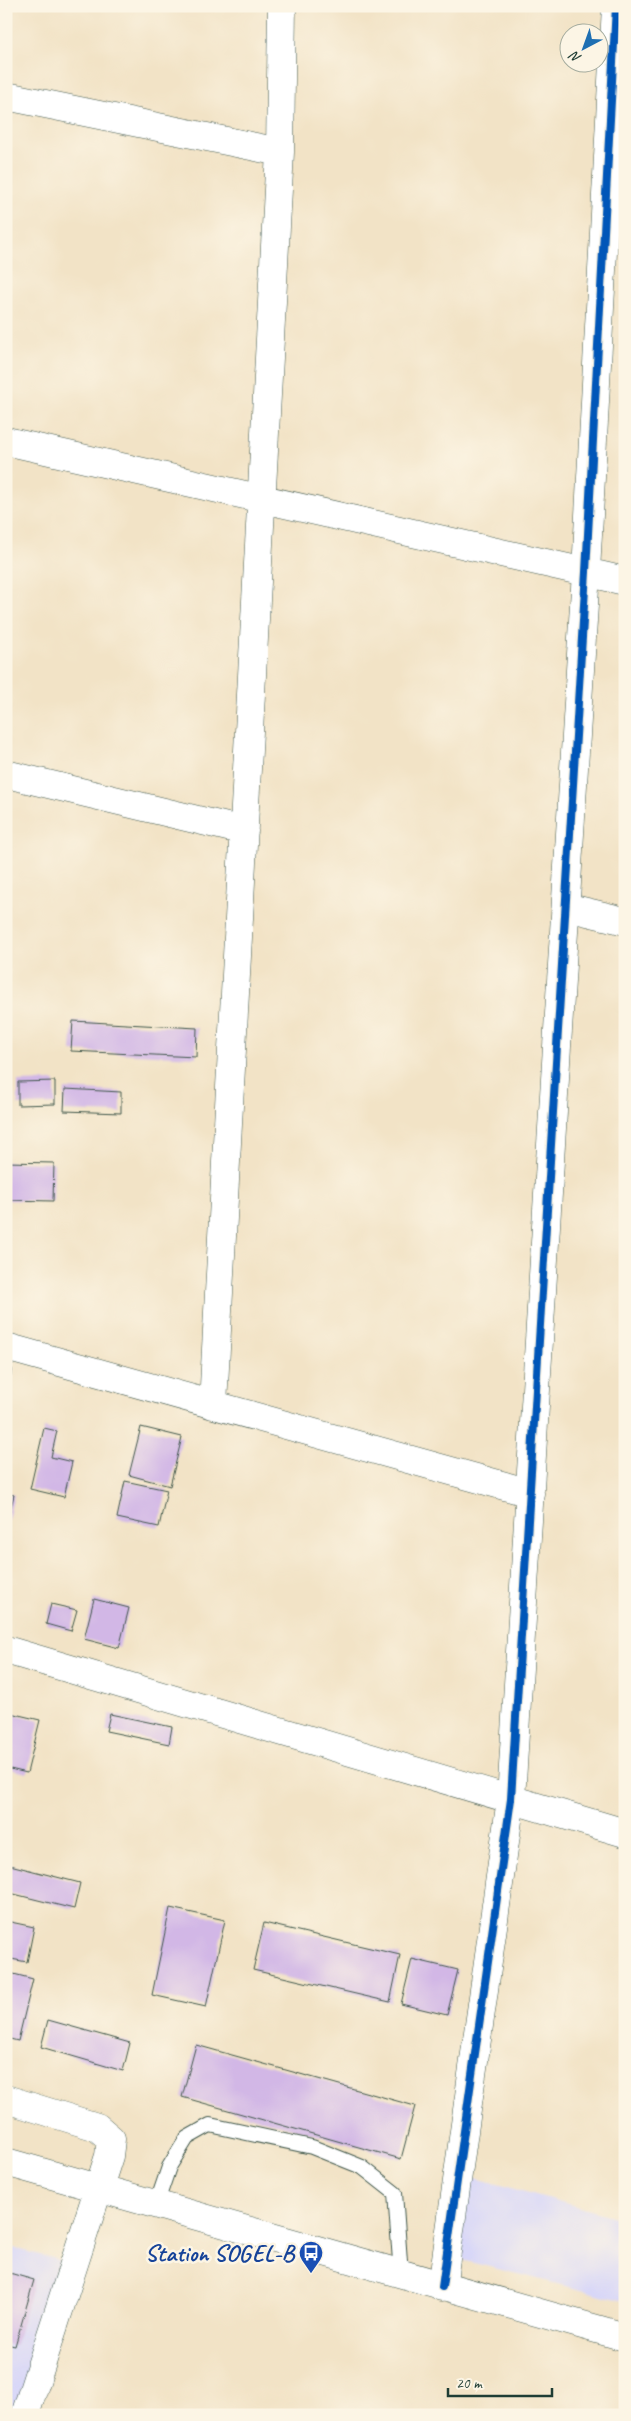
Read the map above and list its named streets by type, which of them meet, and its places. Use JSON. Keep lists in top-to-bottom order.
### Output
{
  "places": {
    "bus stop": ["Station SOGEL-B"]
  },
  "scale_bar": "20 m",
  "north": "bottom left"
}
